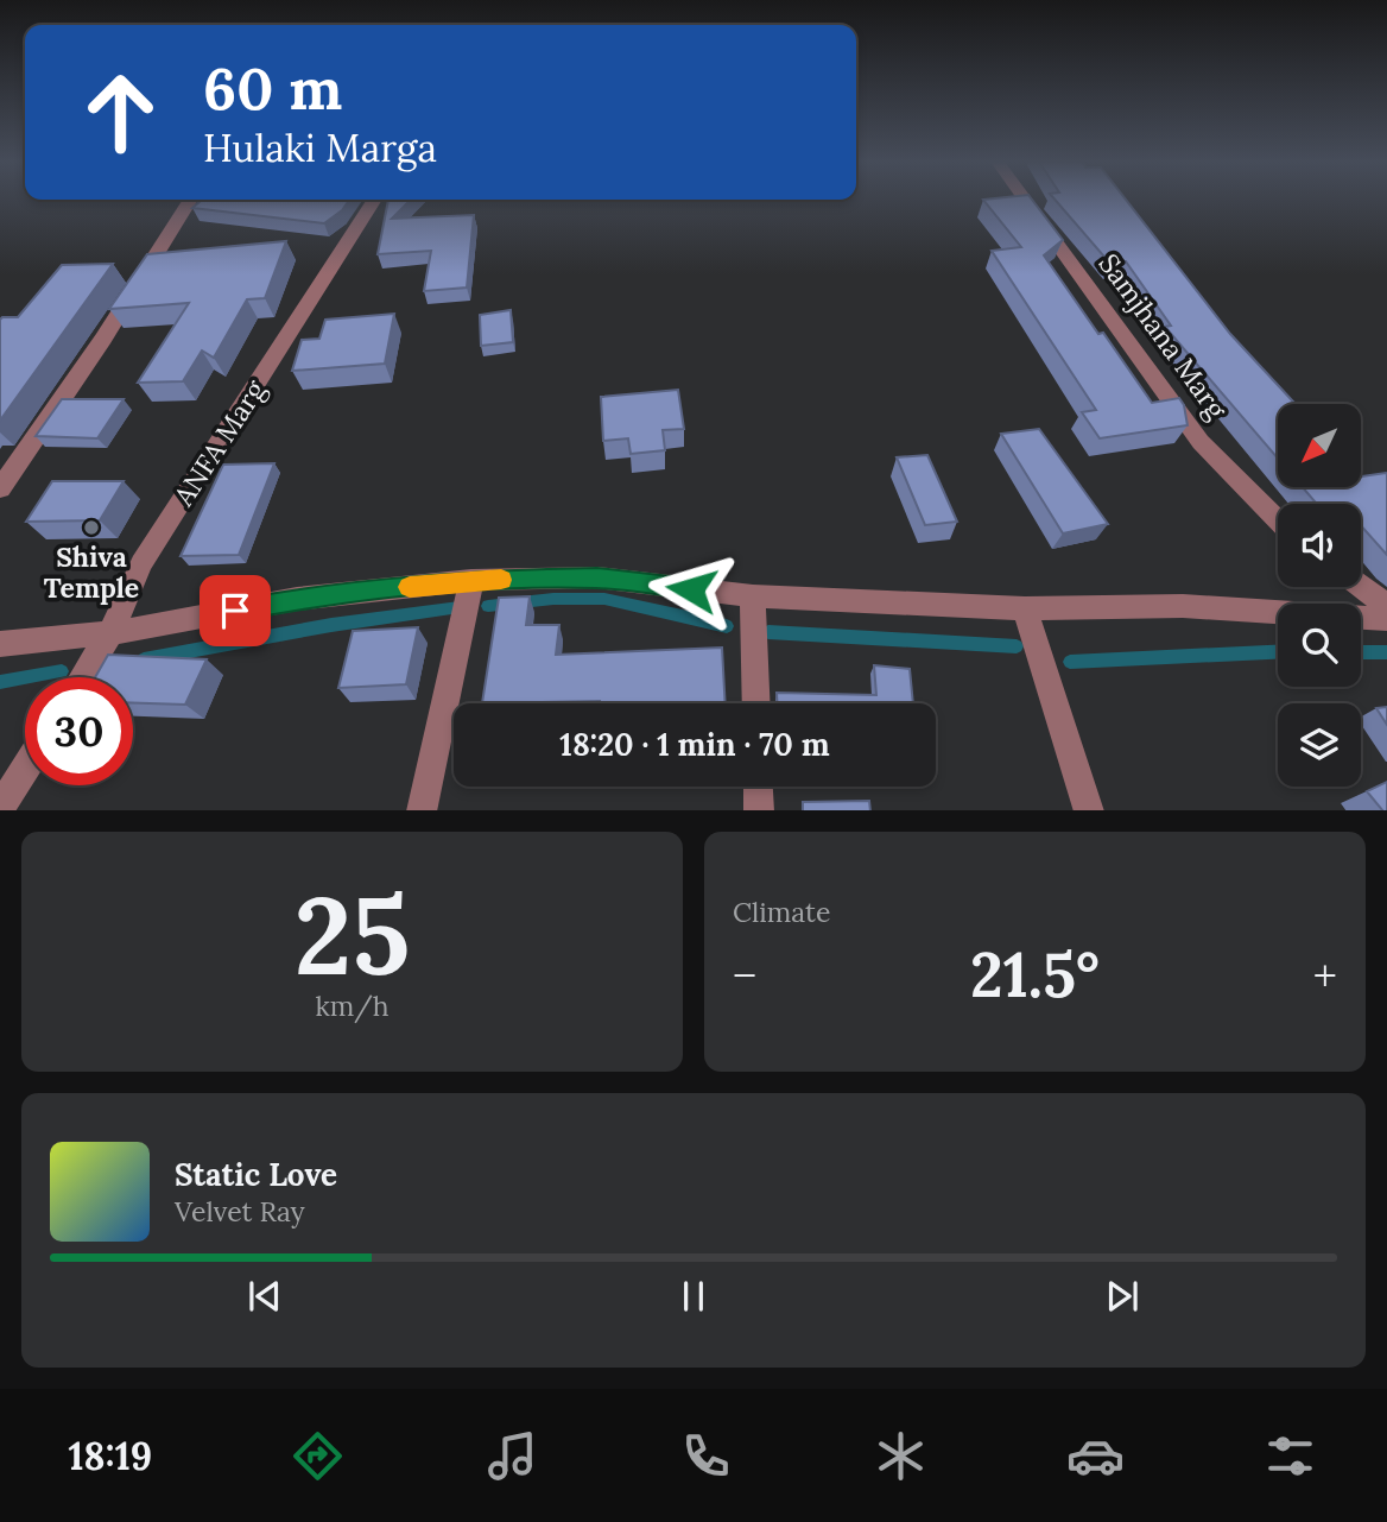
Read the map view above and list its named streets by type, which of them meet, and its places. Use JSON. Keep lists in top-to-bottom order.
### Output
{
  "streets": {
    "street": ["Samjhana Marg", "ANFA Marg"]
  },
  "places": ["Shiva Temple"],
  "north": "bottom left",
  "page": {
    "turn": ["60 m", "Hulaki Marga"],
    "limit": "30",
    "trip": "18:20 · 1 min · 70 m",
    "tile": [
      ["25", "km/h"],
      "Climate"
    ],
    "heat": ["−", "21.5°", "+"],
    "song": ["Static Love", "Velvet Ray"],
    "tabs": "18:19"
  }
}
